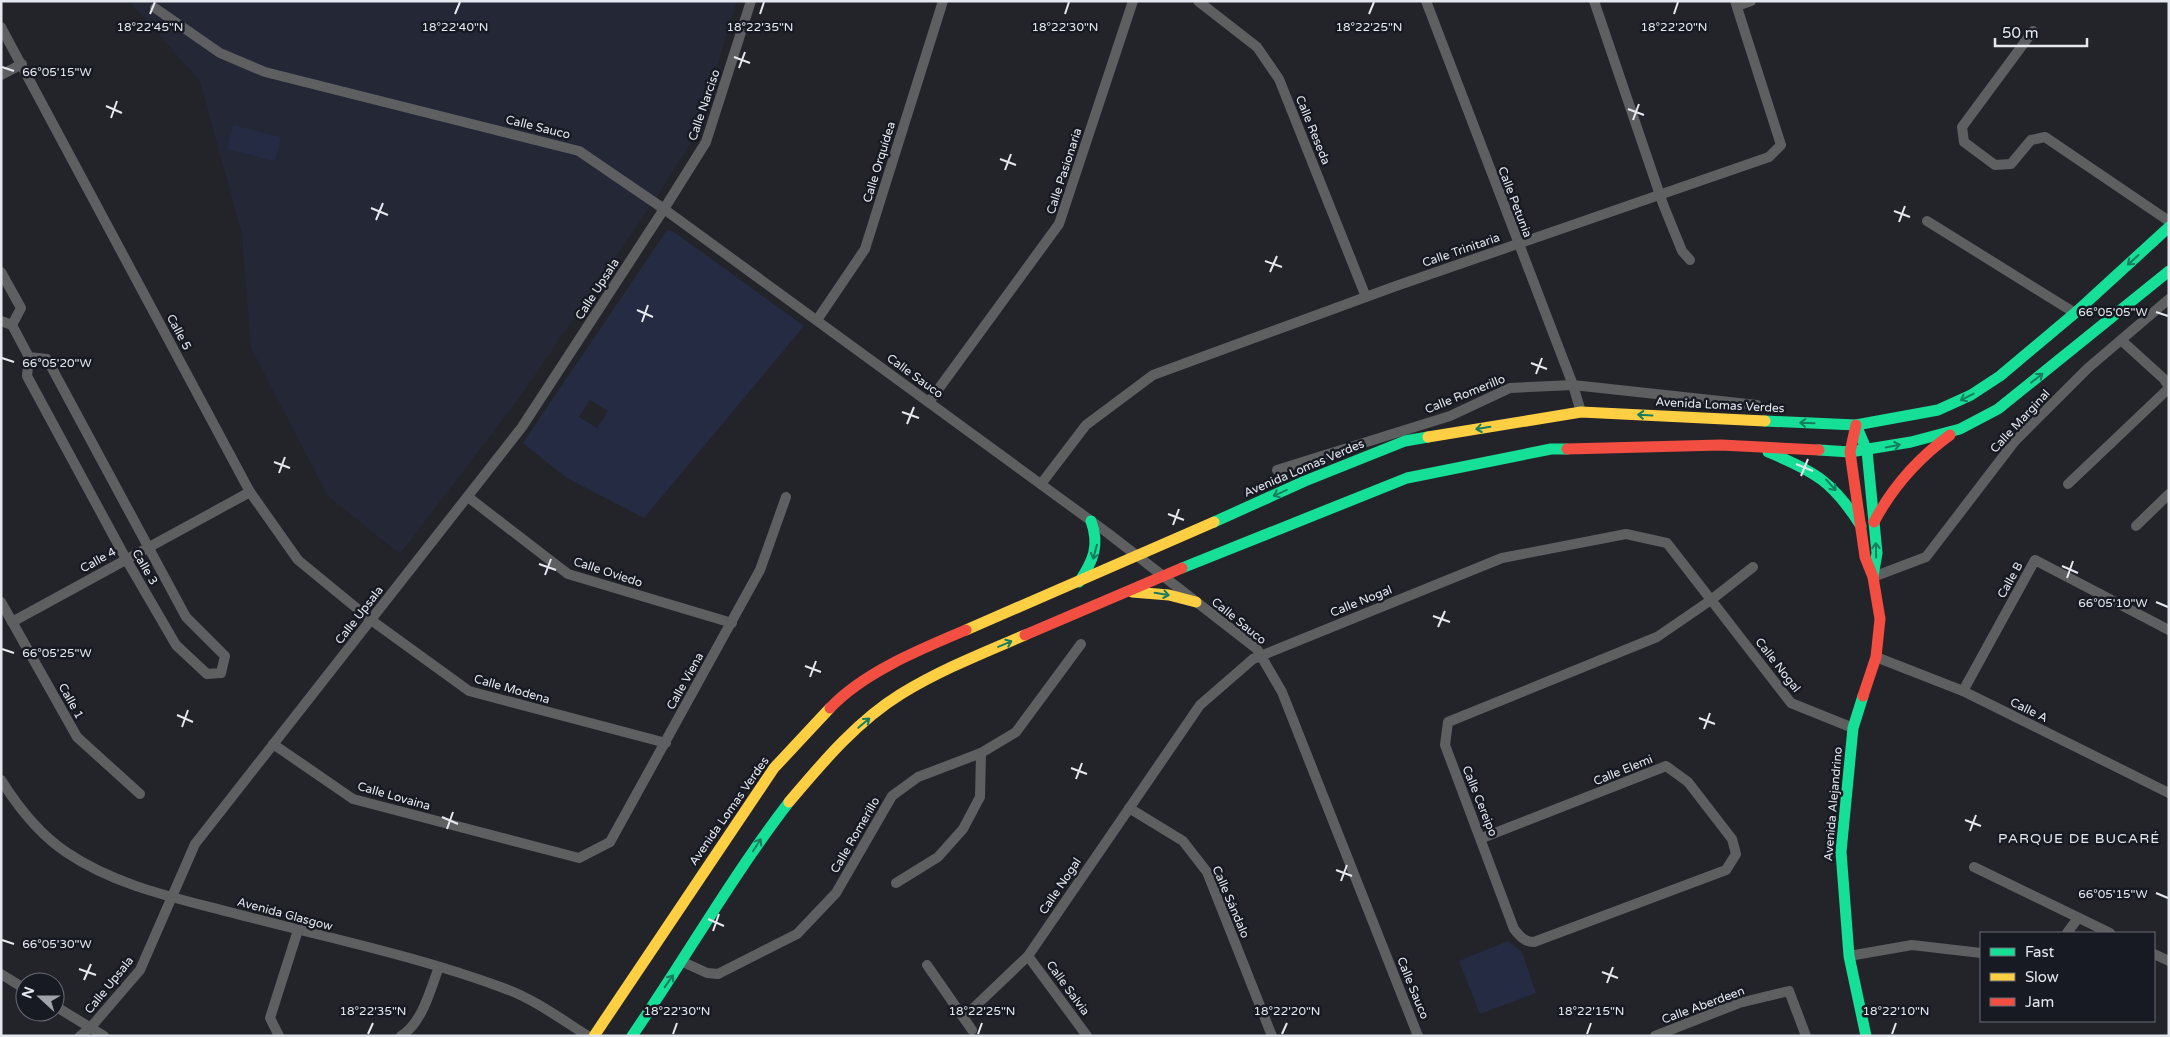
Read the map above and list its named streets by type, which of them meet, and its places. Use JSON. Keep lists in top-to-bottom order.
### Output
{
  "streets": {
    "main road": ["Avenida Lomas Verdes", "Avenida Alejandrino"],
    "street": [
      "Calle Narciso",
      "Calle Sauco",
      "Calle Reseda",
      "Calle Orquídea",
      "Calle Pasionaria",
      "Calle Petunia",
      "Calle Trinitaria",
      "Calle Upsala",
      "Calle 5",
      "Calle Romerillo",
      "Calle Marginal",
      "Calle 4",
      "Calle 3",
      "Calle Oviedo",
      "Calle B",
      "Calle Nogal",
      "Calle Viena",
      "Calle Modena",
      "Calle 1",
      "Calle A",
      "Calle Elemi",
      "Calle Lovaina",
      "Calle Cereipo",
      "Calle Sándalo",
      "Avenida Glasgow",
      "Calle Salvia",
      "Calle Aberdeen"
    ]
  },
  "crossings": [
    ["Calle Narciso", "Calle Sauco"],
    ["Calle Narciso", "Calle Upsala"],
    ["Calle Sauco", "Calle Orquídea"],
    ["Calle Sauco", "Calle Pasionaria"],
    ["Calle Sauco", "Calle Trinitaria"],
    ["Calle Sauco", "Calle Upsala"],
    ["Calle Sauco", "Avenida Lomas Verdes"],
    ["Calle Sauco", "Calle Nogal"],
    ["Calle Reseda", "Calle Trinitaria"],
    ["Calle Petunia", "Calle Trinitaria"],
    ["Calle Petunia", "Calle Romerillo"],
    ["Calle Petunia", "Avenida Lomas Verdes"],
    ["Calle Upsala", "Calle 5"],
    ["Calle Upsala", "Calle Oviedo"],
    ["Calle Upsala", "Calle Modena"],
    ["Calle Upsala", "Calle Lovaina"],
    ["Calle Upsala", "Avenida Glasgow"],
    ["Calle 5", "Calle 4"],
    ["Calle 5", "Calle Modena"],
    ["Avenida Lomas Verdes", "Avenida Alejandrino"],
    ["Calle Marginal", "Avenida Alejandrino"],
    ["Calle 4", "Calle 3"],
    ["Calle 4", "Calle 1"],
    ["Calle Oviedo", "Calle Viena"],
    ["Calle B", "Calle A"],
    ["Calle Nogal", "Calle Cereipo"],
    ["Calle Nogal", "Avenida Alejandrino"],
    ["Calle Nogal", "Calle Sándalo"],
    ["Calle Nogal", "Calle Salvia"],
    ["Calle Viena", "Calle Modena"],
    ["Calle Viena", "Calle Lovaina"],
    ["Calle A", "Avenida Alejandrino"],
    ["Calle Elemi", "Calle Cereipo"]
  ],
  "districts": ["PARQUE DE BUCARÉ"],
  "legend": ["Fast", "Slow", "Jam"],
  "scale_bar": "50 m",
  "north": "left",
  "coordinates": [
    "18°22'45\"N",
    "18°22'40\"N",
    "18°22'35\"N",
    "18°22'30\"N",
    "18°22'25\"N",
    "18°22'20\"N",
    "66°05'15\"W",
    "66°05'05\"W",
    "66°05'20\"W",
    "66°05'10\"W",
    "66°05'25\"W",
    "66°05'30\"W",
    "18°22'15\"N",
    "18°22'10\"N"
  ]
}
